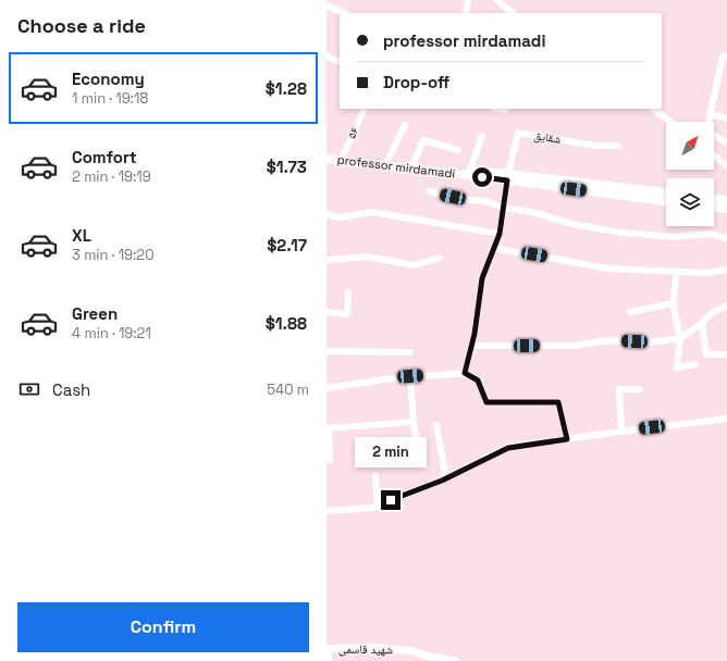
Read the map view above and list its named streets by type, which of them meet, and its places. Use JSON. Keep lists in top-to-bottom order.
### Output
{
  "streets": {
    "main road": ["professor mirdamadi"],
    "street": ["۵۶", "شقایق", "شهید قاسمی"]
  },
  "crossings": [
    ["۵۶", "professor mirdamadi"],
    ["شقایق", "professor mirdamadi"]
  ],
  "north": "top right",
  "page": {
    "heading": "Choose a ride",
    "banner": ["professor mirdamadi", "Drop-off"],
    "list": [
      {
        "name": "Economy",
        "note": "1 min · 19:18",
        "value": "$1.28"
      },
      {
        "name": "Comfort",
        "note": "2 min · 19:19",
        "value": "$1.73"
      },
      {
        "name": "XL",
        "note": "3 min · 19:20",
        "value": "$2.17"
      },
      {
        "name": "Green",
        "note": "4 min · 19:21",
        "value": "$1.88"
      }
    ],
    "pay": ["Cash", "540 m"],
    "bubble": "2 min",
    "buttons": "Confirm"
  }
}
